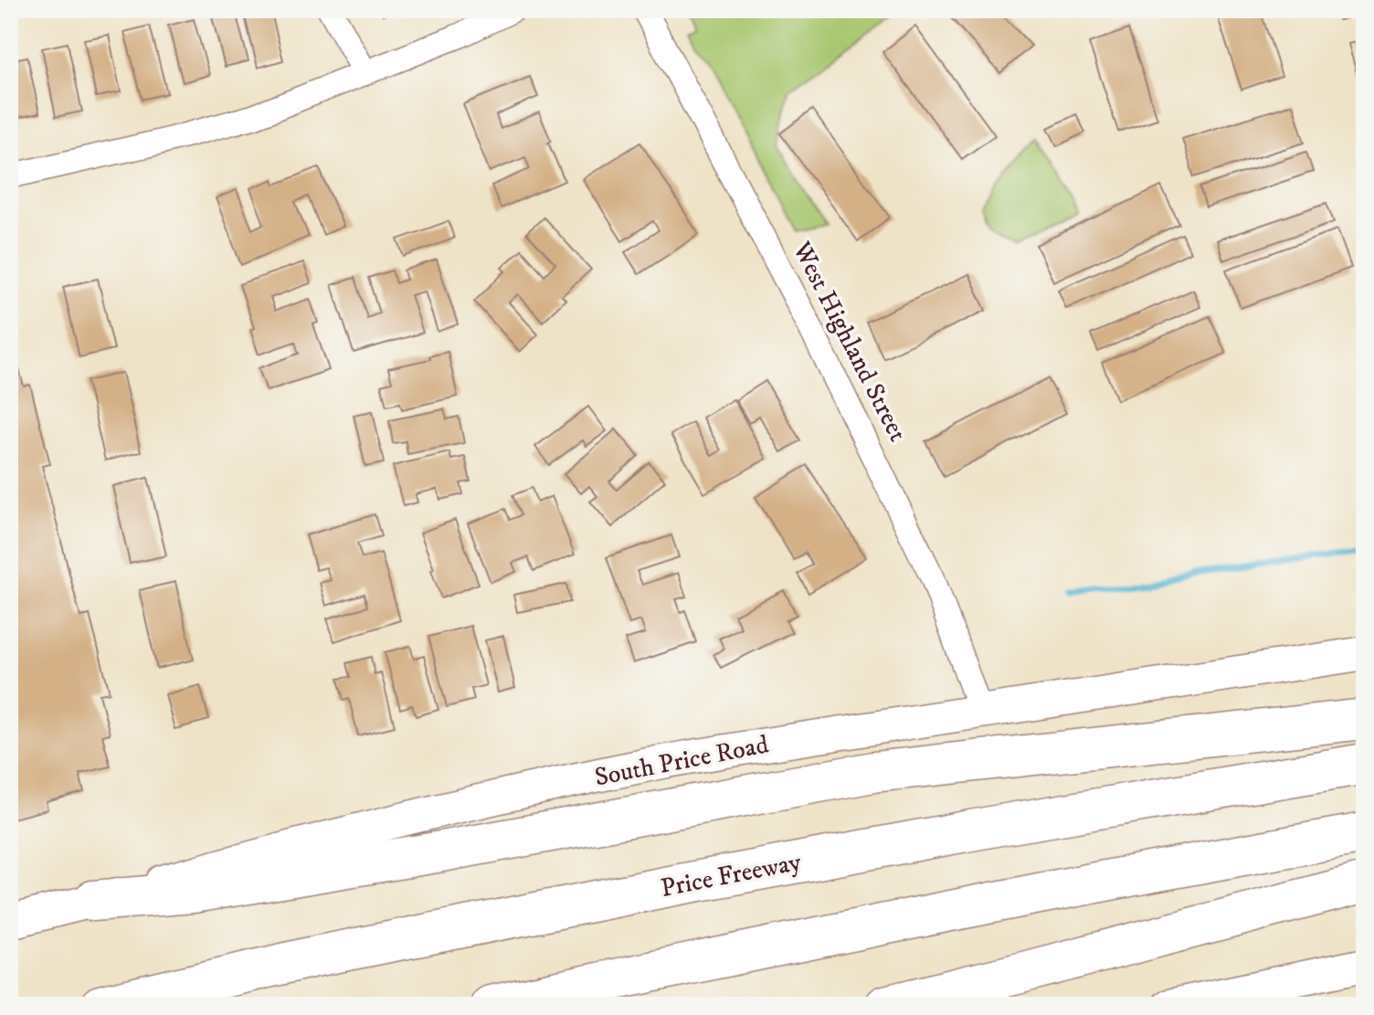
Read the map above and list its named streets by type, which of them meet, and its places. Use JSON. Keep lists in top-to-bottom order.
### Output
{
  "streets": {
    "highway": ["Price Freeway"],
    "main road": ["South Price Road"],
    "street": ["West Highland Street"]
  },
  "crossings": [
    ["West Highland Street", "South Price Road"]
  ]
}
